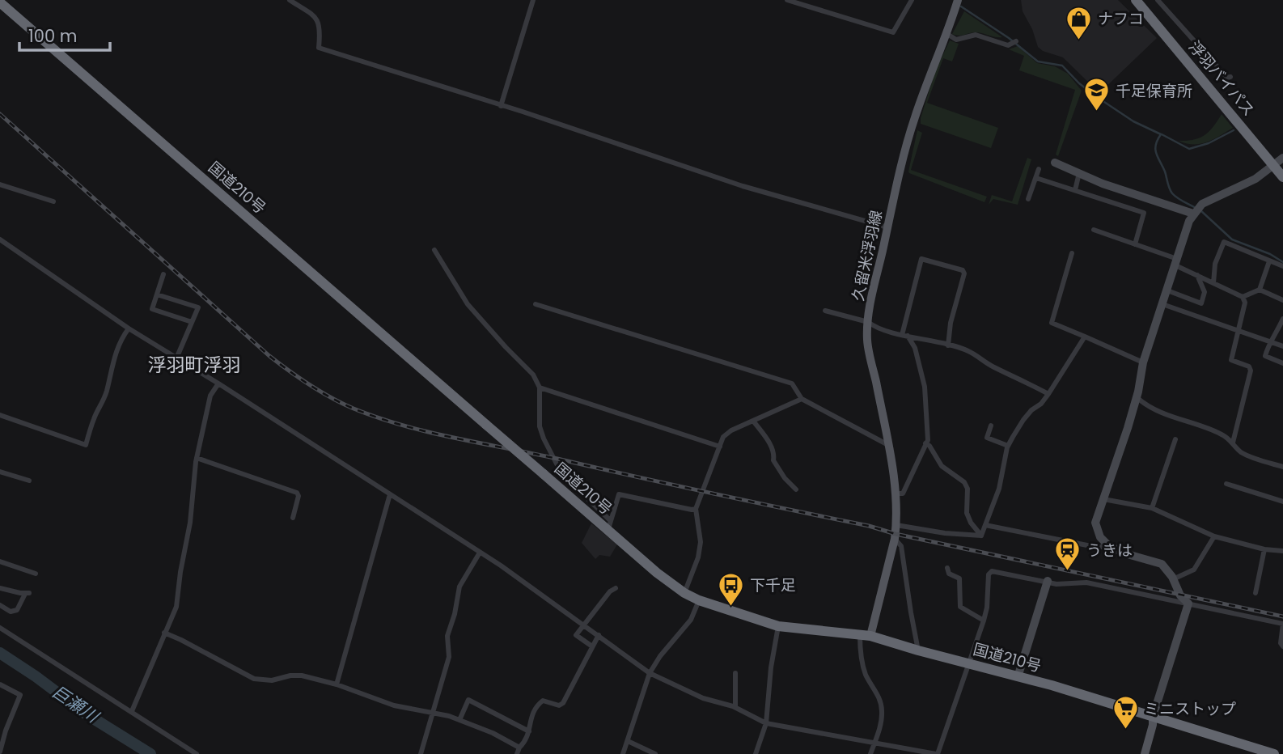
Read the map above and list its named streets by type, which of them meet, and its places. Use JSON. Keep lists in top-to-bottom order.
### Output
{
  "streets": {
    "highway": ["浮羽バイパス", "国道210号"],
    "main road": ["久留米浮羽線"]
  },
  "crossings": [
    ["国道210号", "久留米浮羽線"]
  ],
  "districts": ["浮羽町浮羽"],
  "water": ["巨瀬川"],
  "places": {
    "shop": ["ナフコ"],
    "school or university": ["千足保育所"],
    "station": ["うきは"],
    "bus stop": ["下千足"],
    "supermarket": ["ミニストップ"]
  },
  "scale_bar": "100 m"
}
